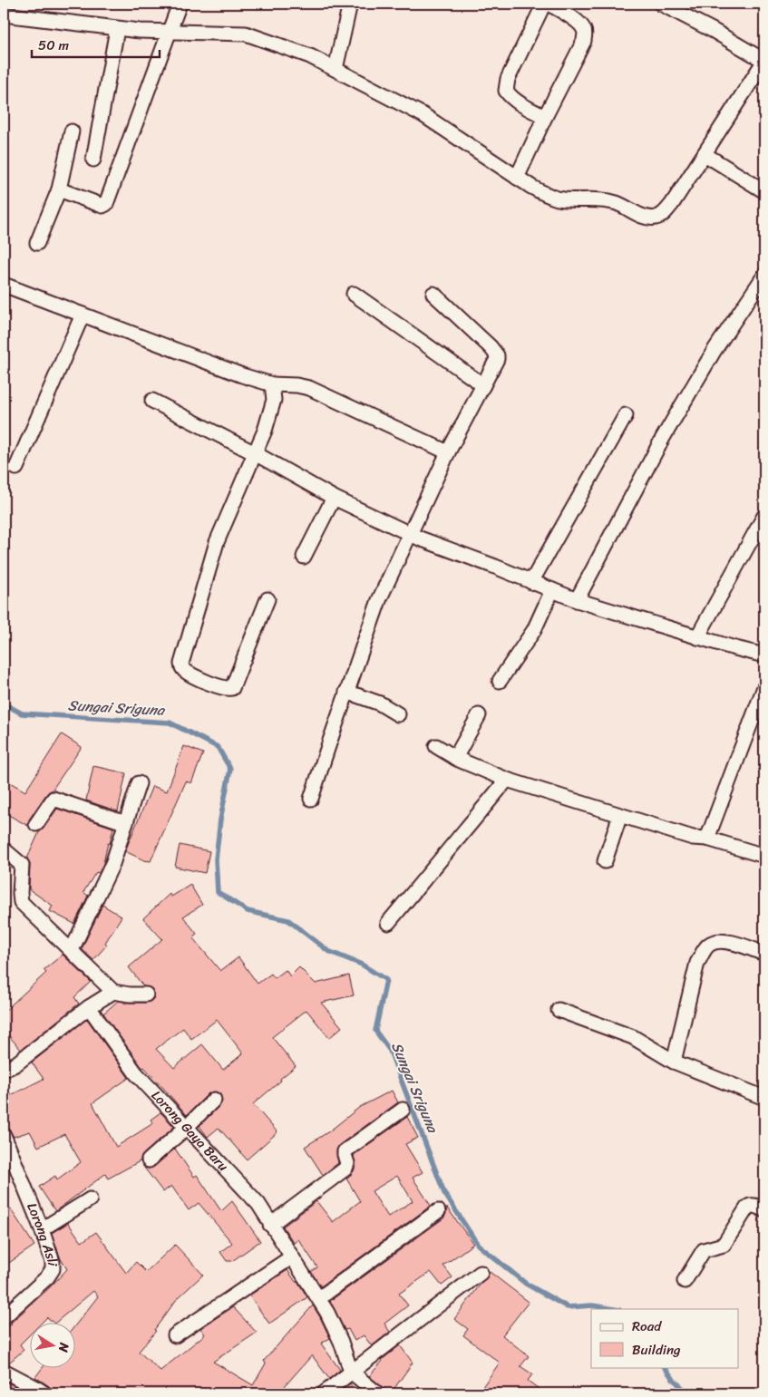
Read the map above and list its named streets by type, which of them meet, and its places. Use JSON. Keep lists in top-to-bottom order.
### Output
{
  "streets": {
    "street": ["Lorong Gaya Baru", "Lorong Asli"]
  },
  "water": ["Sungai Sriguna"],
  "legend": ["Road", "Building"],
  "scale_bar": "50 m",
  "north": "right"
}
